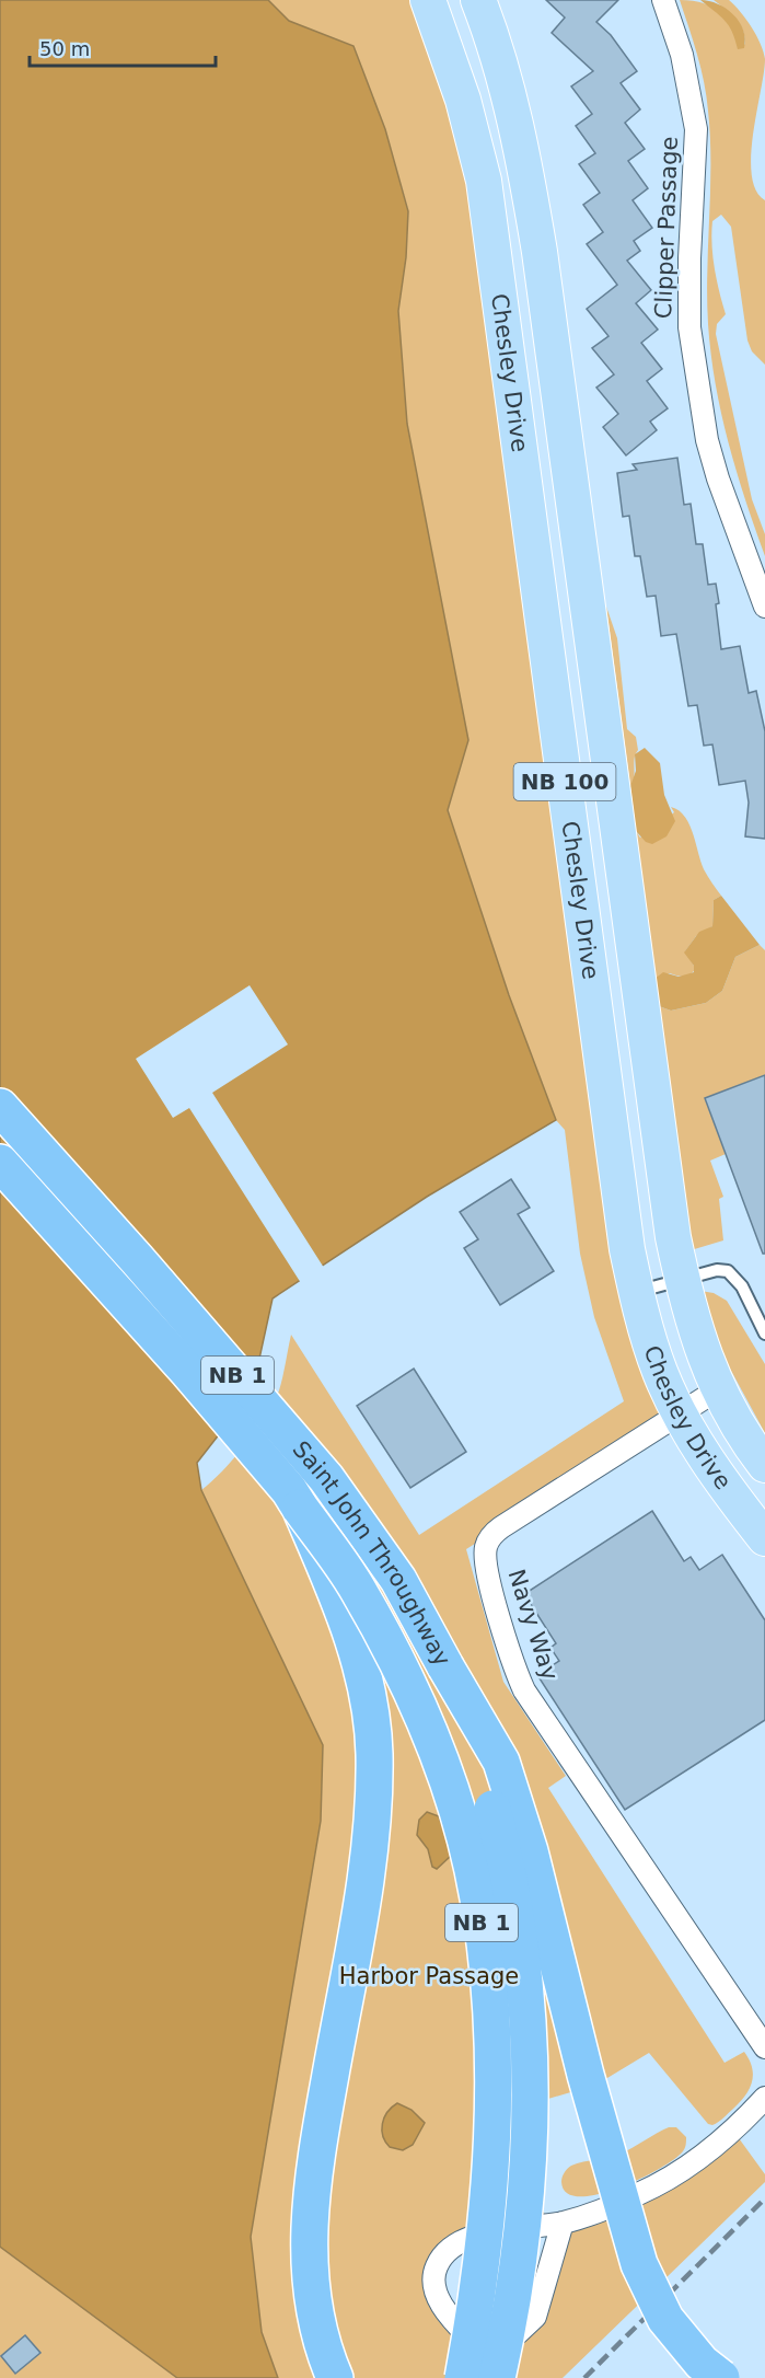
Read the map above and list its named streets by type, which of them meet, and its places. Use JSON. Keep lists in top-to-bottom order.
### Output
{
  "streets": {
    "highway": ["NB 1", "Saint John Throughway"],
    "main road": ["Chesley Drive", "NB 100"],
    "street": ["Clipper Passage", "Navy Way"]
  },
  "crossings": [
    ["Chesley Drive", "Navy Way"]
  ],
  "parks": ["Harbor Passage"],
  "scale_bar": "50 m"
}
